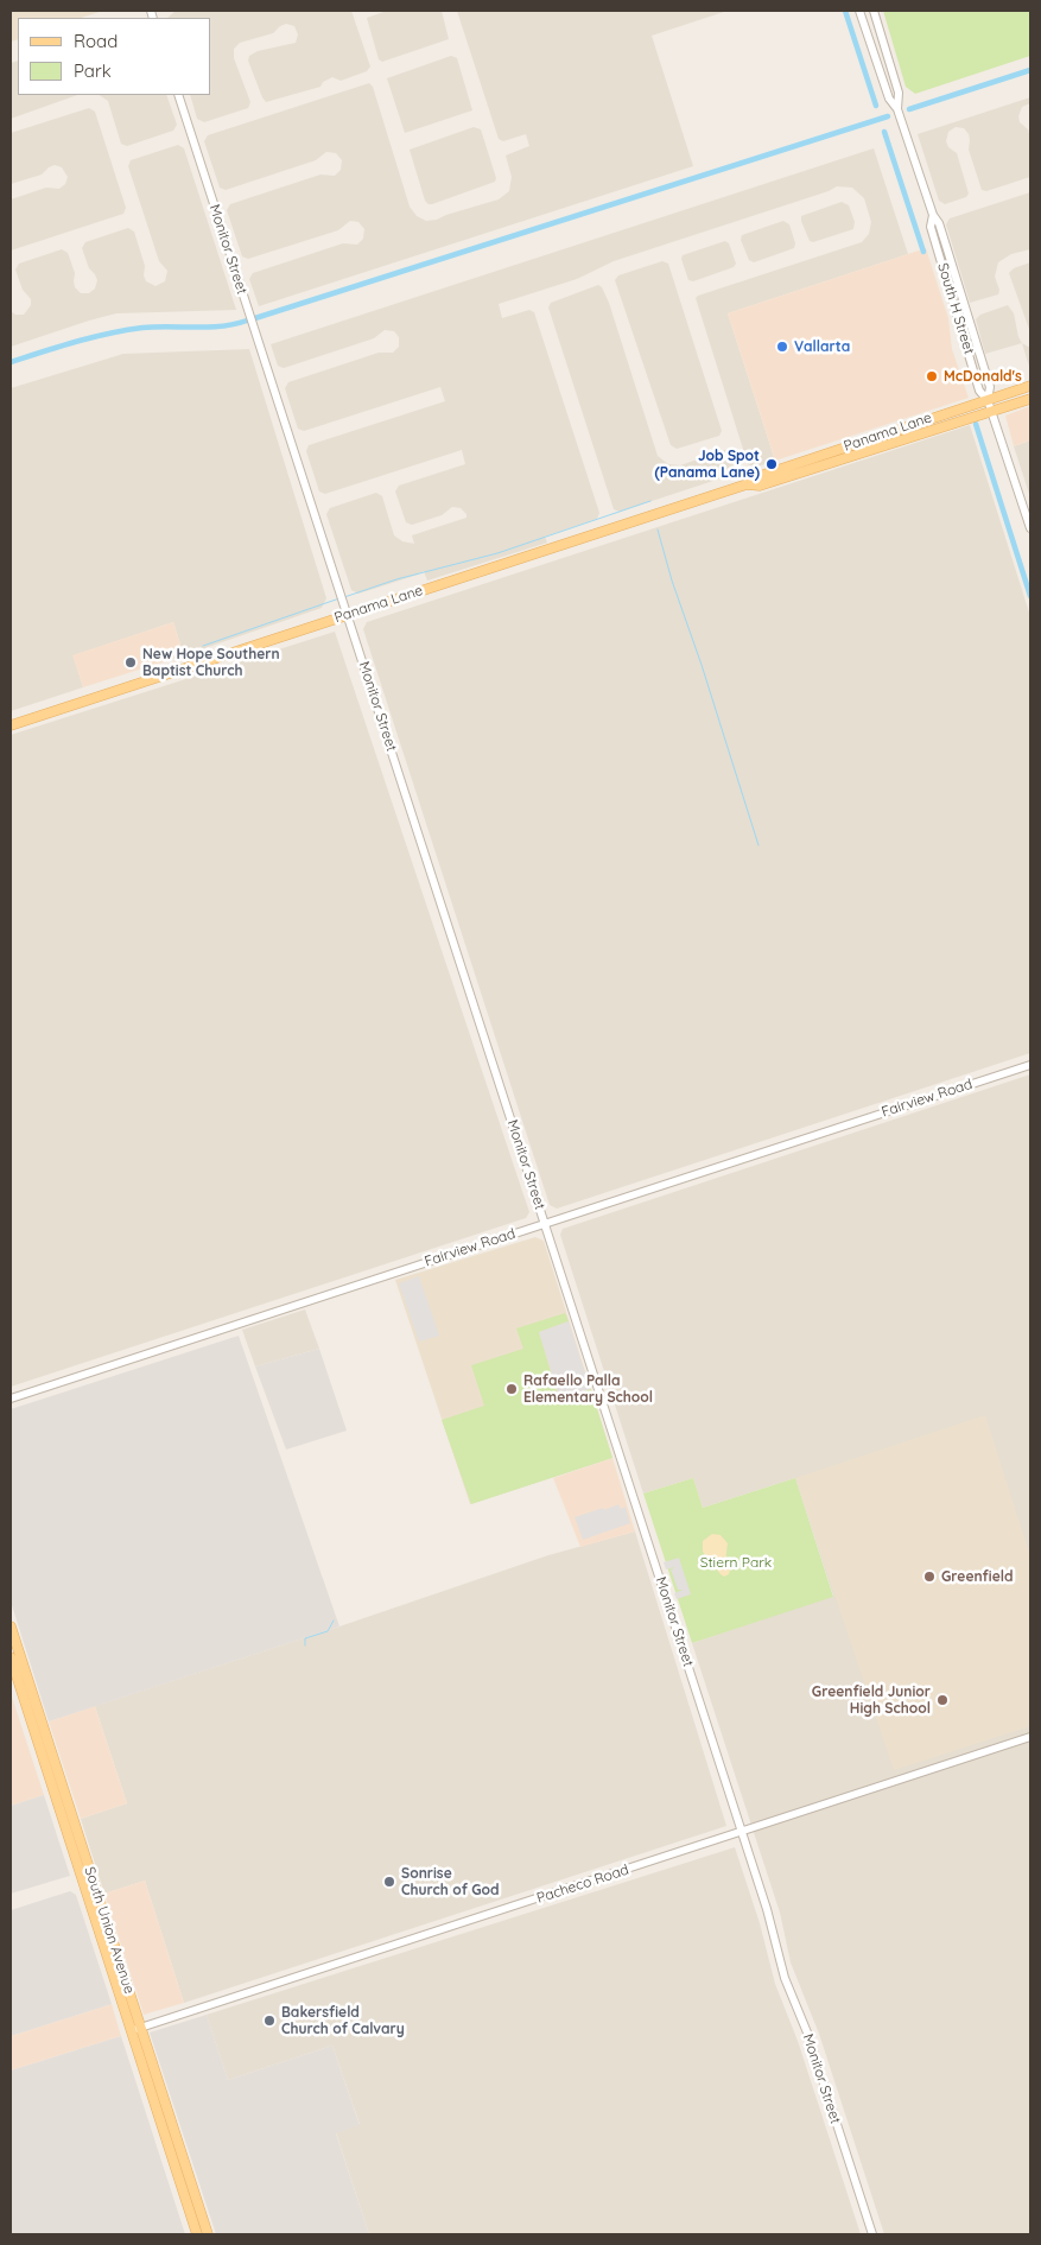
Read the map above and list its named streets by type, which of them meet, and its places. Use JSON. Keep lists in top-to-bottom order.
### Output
{
  "streets": {
    "main road": ["Panama Lane", "South Union Avenue"],
    "street": [
      "Monitor Street",
      "South H Street",
      "Fairview Road",
      "Pacheco Road"
    ]
  },
  "crossings": [
    ["Monitor Street", "Panama Lane"],
    ["Monitor Street", "Fairview Road"],
    ["Monitor Street", "Pacheco Road"],
    ["South H Street", "Panama Lane"],
    ["Pacheco Road", "South Union Avenue"]
  ],
  "parks": ["Stiern Park"],
  "places": [
    "Vallarta",
    "McDonald's",
    "Job Spot (Panama Lane)",
    "New Hope Southern Baptist Church",
    "Rafaello Palla Elementary School",
    "Greenfield",
    "Greenfield Junior High School",
    "Sonrise Church of God",
    "Bakersfield Church of Calvary"
  ],
  "legend": ["Road", "Park"]
}
